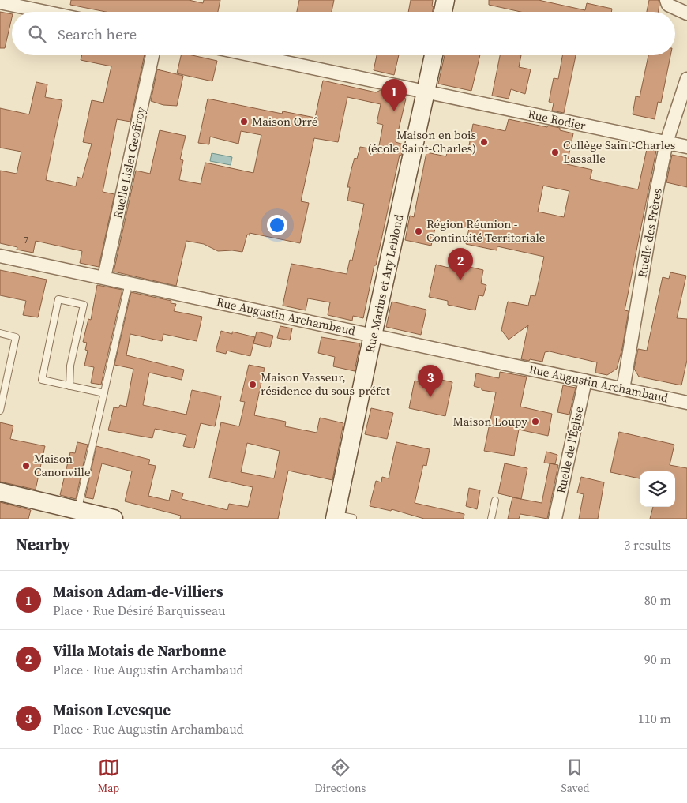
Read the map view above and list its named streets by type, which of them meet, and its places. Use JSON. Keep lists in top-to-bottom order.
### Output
{
  "streets": {
    "street": [
      "Rue Rodier",
      "Ruelle Lislet Geoffroy",
      "Ruelle des Frères",
      "Rue Marius et Ary Leblond",
      "Rue Augustin Archambaud",
      "Ruelle de l'Église"
    ]
  },
  "crossings": [
    ["Rue Rodier", "Ruelle des Frères"],
    ["Rue Rodier", "Rue Marius et Ary Leblond"],
    ["Ruelle Lislet Geoffroy", "Rue Augustin Archambaud"],
    ["Ruelle des Frères", "Rue Augustin Archambaud"],
    ["Rue Marius et Ary Leblond", "Rue Augustin Archambaud"],
    ["Rue Augustin Archambaud", "Ruelle de l'Église"]
  ],
  "places": [
    "Maison Orré",
    "Maison en bois (école Saint-Charles)",
    "Collège Saint-Charles Lassalle",
    "Région Réunion - Continuité Territoriale",
    "Maison Vasseur, résidence du sous-préfet",
    "Maison Loupy",
    "Maison Canonville"
  ],
  "house_numbers": ["7"],
  "page": {
    "search": "Search here",
    "pins": ["1", "2", "3"],
    "heading": ["Nearby", "3 results"],
    "list": [
      {
        "mark": "1",
        "name": "Maison Adam-de-Villiers",
        "note": "Place · Rue Désiré Barquisseau",
        "value": "80 m"
      },
      {
        "mark": "2",
        "name": "Villa Motais de Narbonne",
        "note": "Place · Rue Augustin Archambaud",
        "value": "90 m"
      },
      {
        "mark": "3",
        "name": "Maison Levesque",
        "note": "Place · Rue Augustin Archambaud",
        "value": "110 m"
      }
    ],
    "nav": ["Map", "Directions", "Saved"]
  }
}
